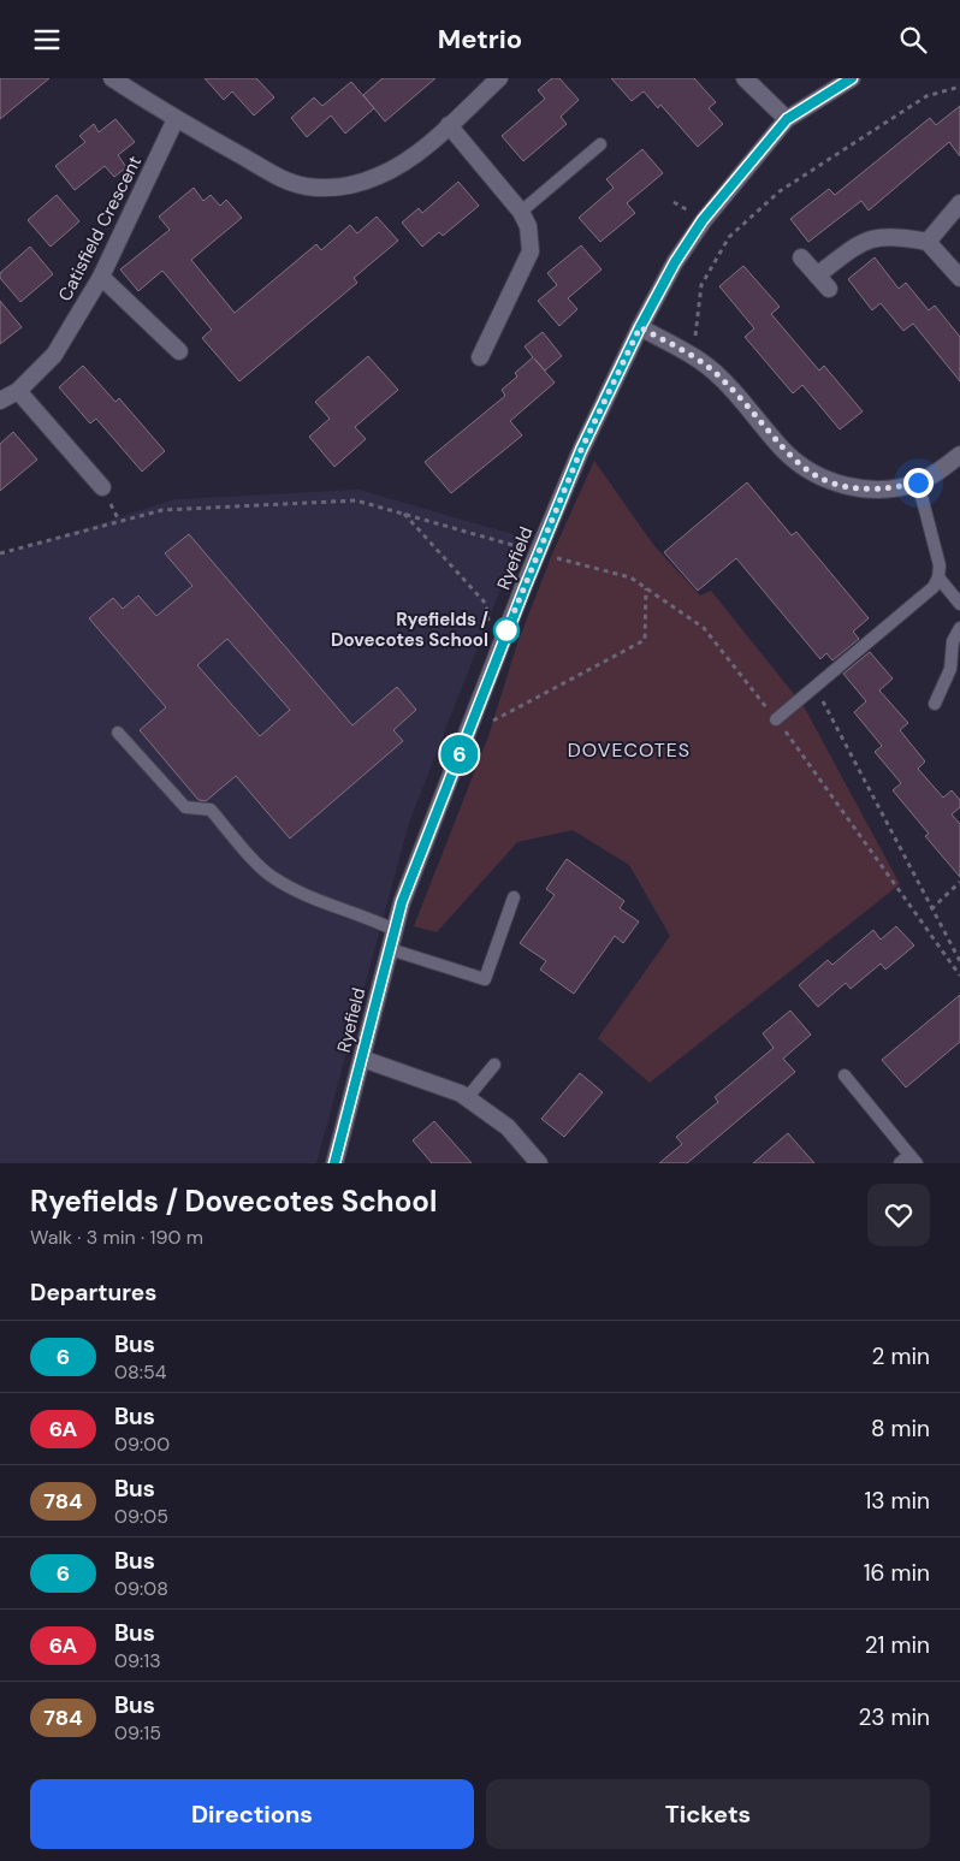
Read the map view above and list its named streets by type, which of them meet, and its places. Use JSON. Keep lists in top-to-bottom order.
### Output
{
  "streets": {
    "street": ["Catisfield Crescent", "Ryefield"]
  },
  "districts": ["DOVECOTES"],
  "places": ["Ryefields / Dovecotes School"],
  "lines": ["bus line 6"],
  "page": {
    "header": "Metrio",
    "on_map": "6",
    "heading": [
      ["Ryefields / Dovecotes School", "Walk · 3 min · 190 m"],
      "Departures"
    ],
    "list": [
      {
        "mark": "6",
        "name": "Bus",
        "note": "08:54",
        "value": "2 min"
      },
      {
        "mark": "6A",
        "name": "Bus",
        "note": "09:00",
        "value": "8 min"
      },
      {
        "mark": "784",
        "name": "Bus",
        "note": "09:05",
        "value": "13 min"
      },
      {
        "mark": "6",
        "name": "Bus",
        "note": "09:08",
        "value": "16 min"
      },
      {
        "mark": "6A",
        "name": "Bus",
        "note": "09:13",
        "value": "21 min"
      },
      {
        "mark": "784",
        "name": "Bus",
        "note": "09:15",
        "value": "23 min"
      }
    ],
    "buttons": ["Directions", "Tickets"]
  }
}
